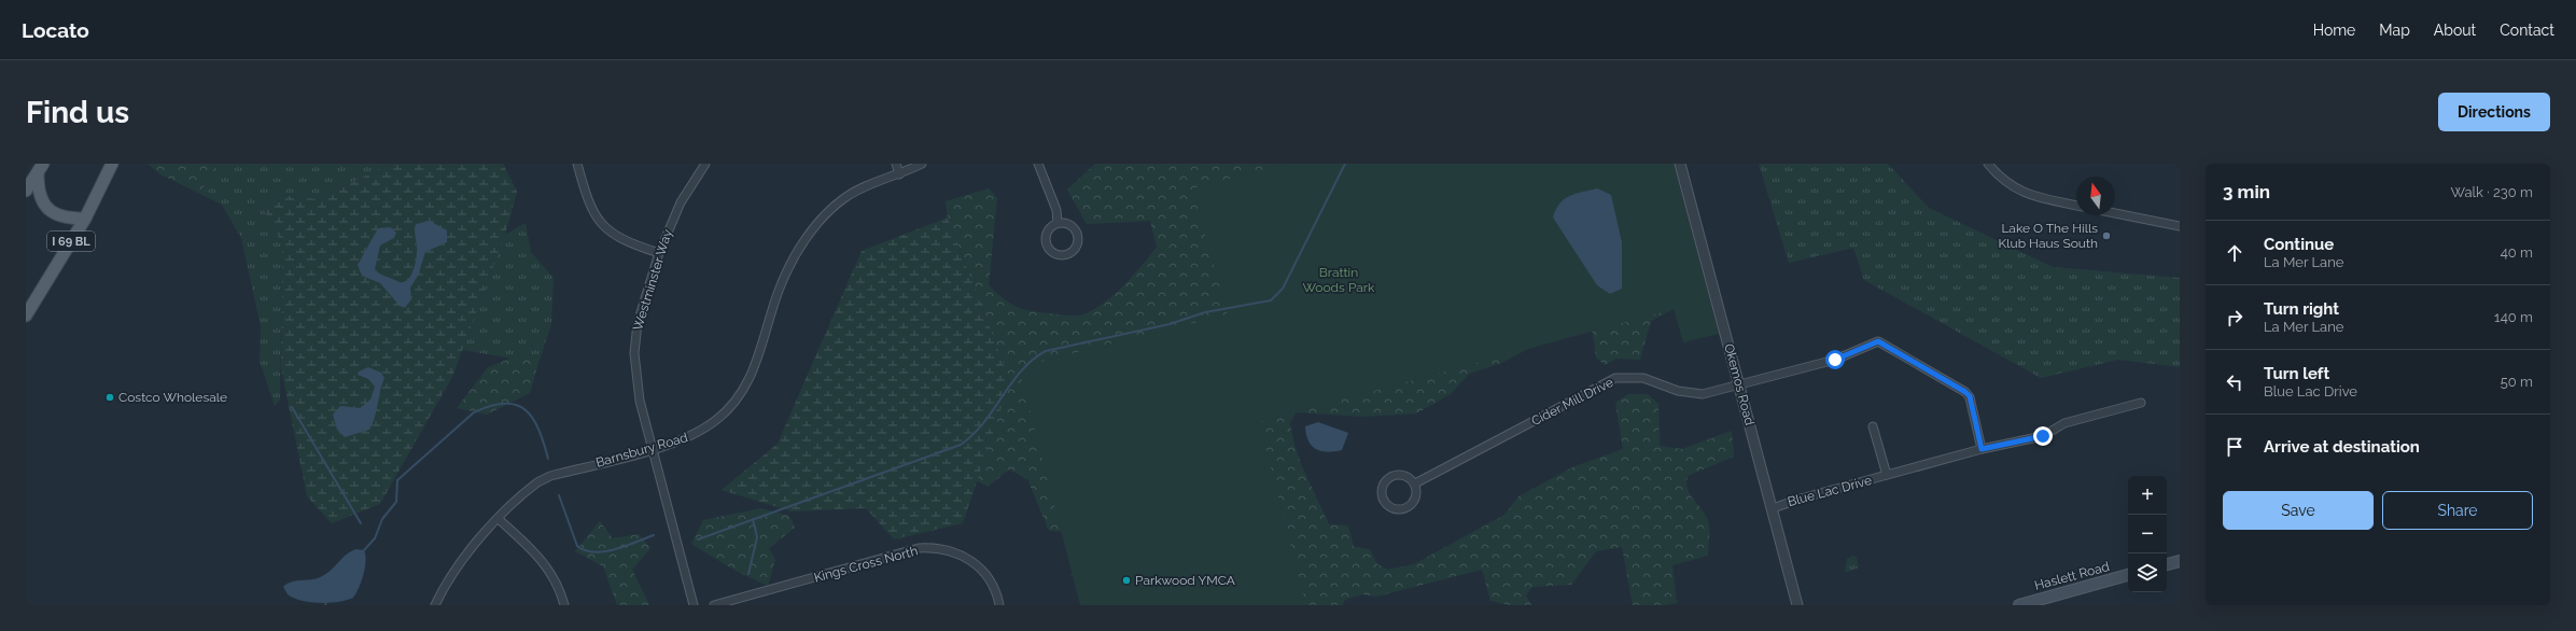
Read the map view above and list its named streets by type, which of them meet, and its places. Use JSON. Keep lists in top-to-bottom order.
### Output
{
  "streets": {
    "main road": ["I 69 BL", "Haslett Road"],
    "street": [
      "Westminster Way",
      "Okemos Road",
      "Cider Mill Drive",
      "Barnsbury Road",
      "Blue Lac Drive",
      "Kings Cross North"
    ]
  },
  "crossings": [
    ["Westminster Way", "Barnsbury Road"],
    ["Okemos Road", "Cider Mill Drive"],
    ["Okemos Road", "Blue Lac Drive"],
    ["Cider Mill Drive", "Blue Lac Drive"]
  ],
  "parks": ["Brattin Woods Park"],
  "places": ["Lake O The Hills Klub Haus South", "Costco Wholesale", "Parkwood YMCA"],
  "north": "top",
  "page": {
    "header": "Locato",
    "nav": [
      "Home",
      "Map",
      "About",
      "Contact"
    ],
    "buttons": [
      "Directions",
      ["Save", "Share"]
    ],
    "title": "Find us",
    "heading": ["3 min", "Walk · 230 m"],
    "list": [
      ["Continue", "La Mer Lane", "40 m"],
      ["Turn right", "La Mer Lane", "140 m"],
      ["Turn left", "Blue Lac Drive", "50 m"],
      "Arrive at destination"
    ],
    "map_buttons": ["+", "−"]
  }
}
